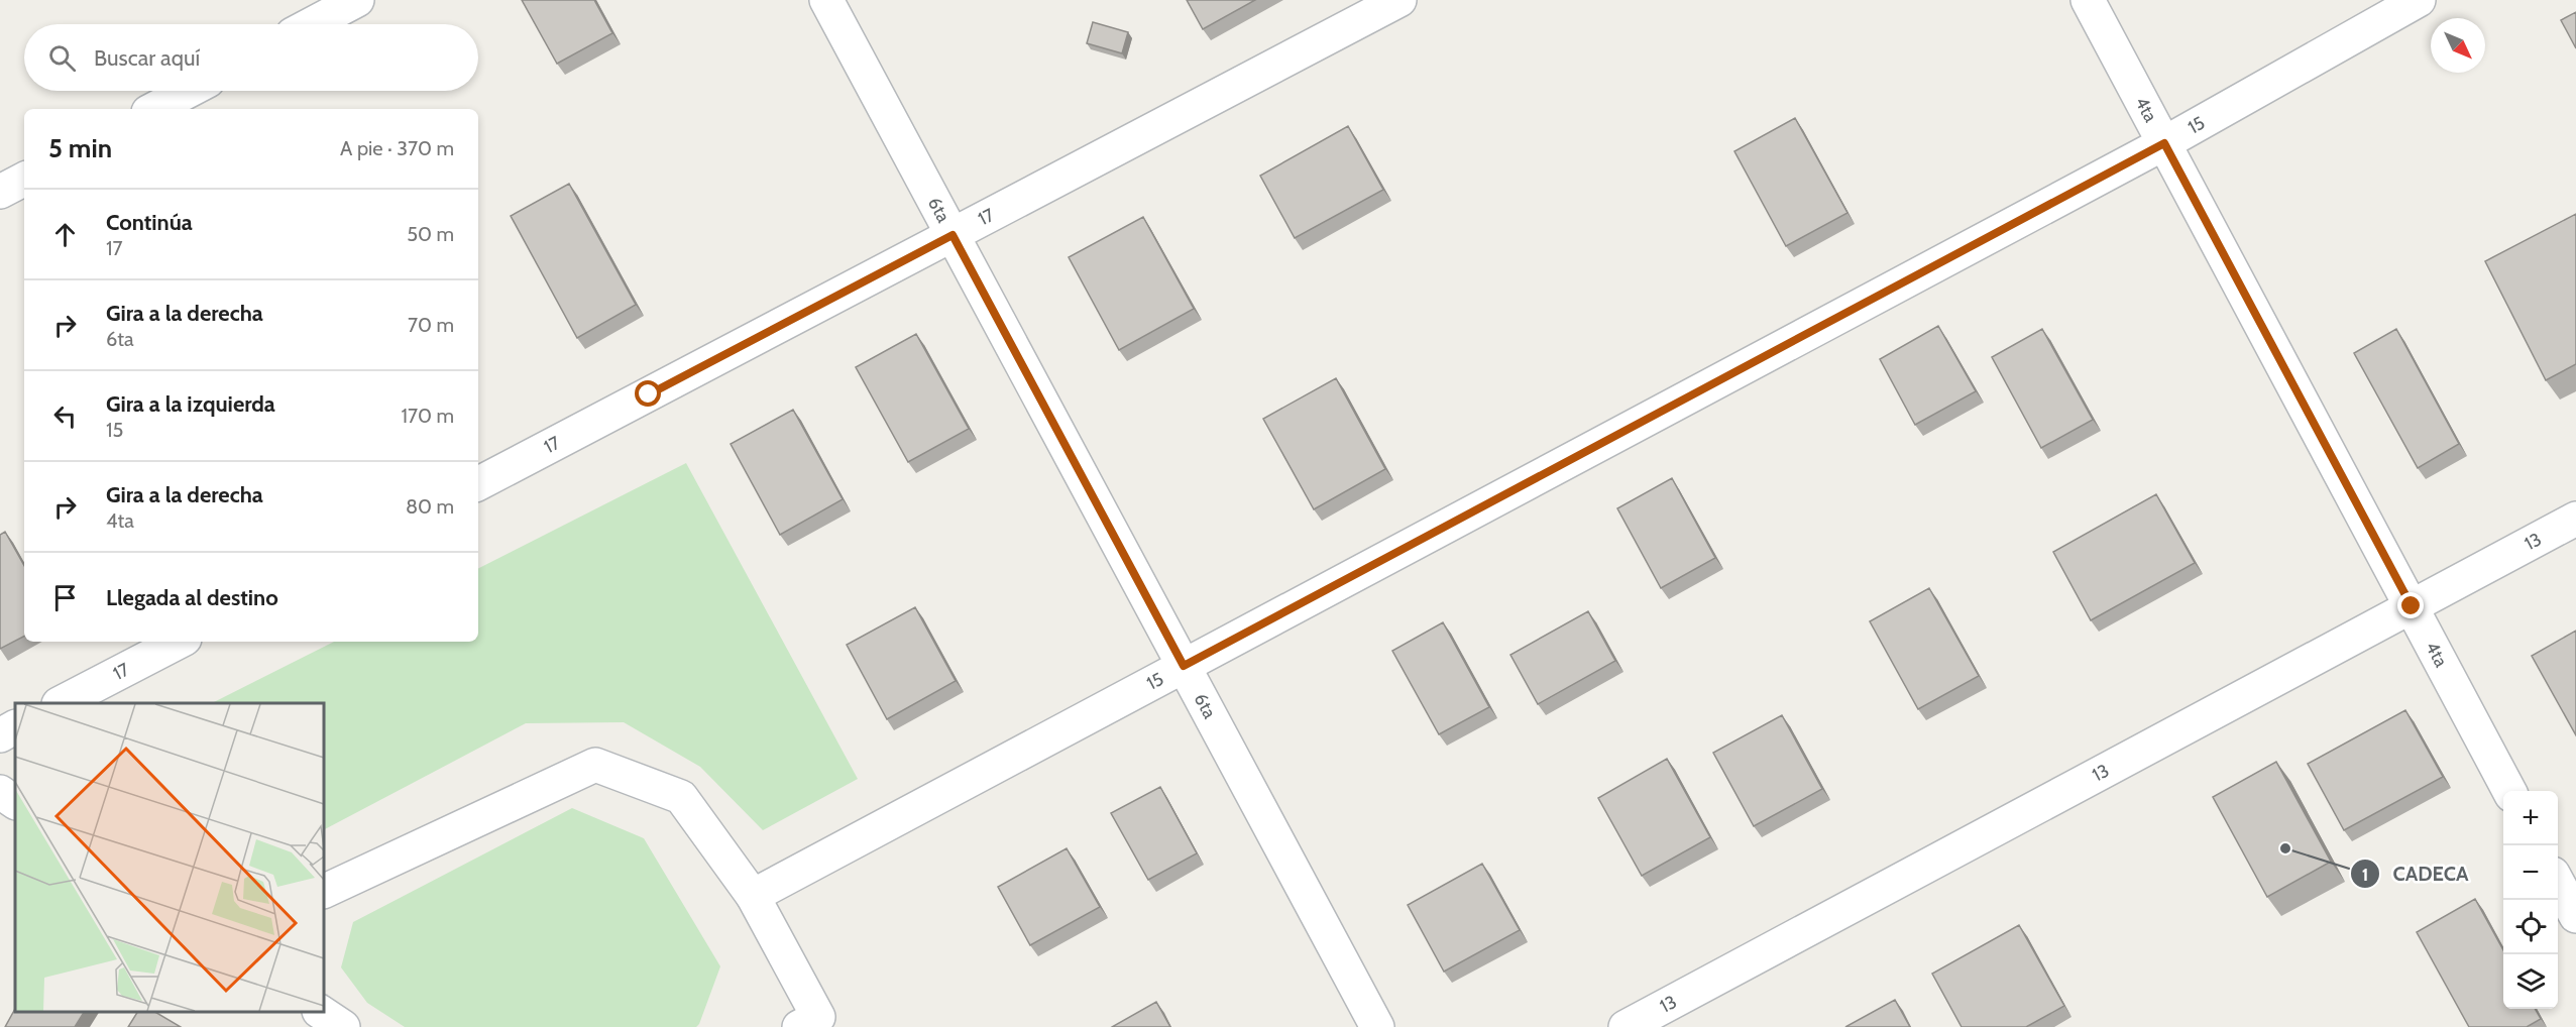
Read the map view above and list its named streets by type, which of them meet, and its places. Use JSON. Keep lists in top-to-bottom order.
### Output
{
  "streets": {
    "street": [
      "4ta",
      "15",
      "6ta",
      "17",
      "13"
    ]
  },
  "crossings": [
    ["4ta", "15"],
    ["4ta", "13"],
    ["15", "6ta"],
    ["6ta", "17"]
  ],
  "places": ["CADECA"],
  "north": "bottom right",
  "page": {
    "search": "Buscar aquí",
    "heading": ["5 min", "A pie · 370 m"],
    "list": [
      ["Continúa", "17", "50 m"],
      ["Gira a la derecha", "6ta", "70 m"],
      ["Gira a la izquierda", "15", "170 m"],
      ["Gira a la derecha", "4ta", "80 m"],
      "Llegada al destino"
    ],
    "map_buttons": ["+", "−"]
  }
}
